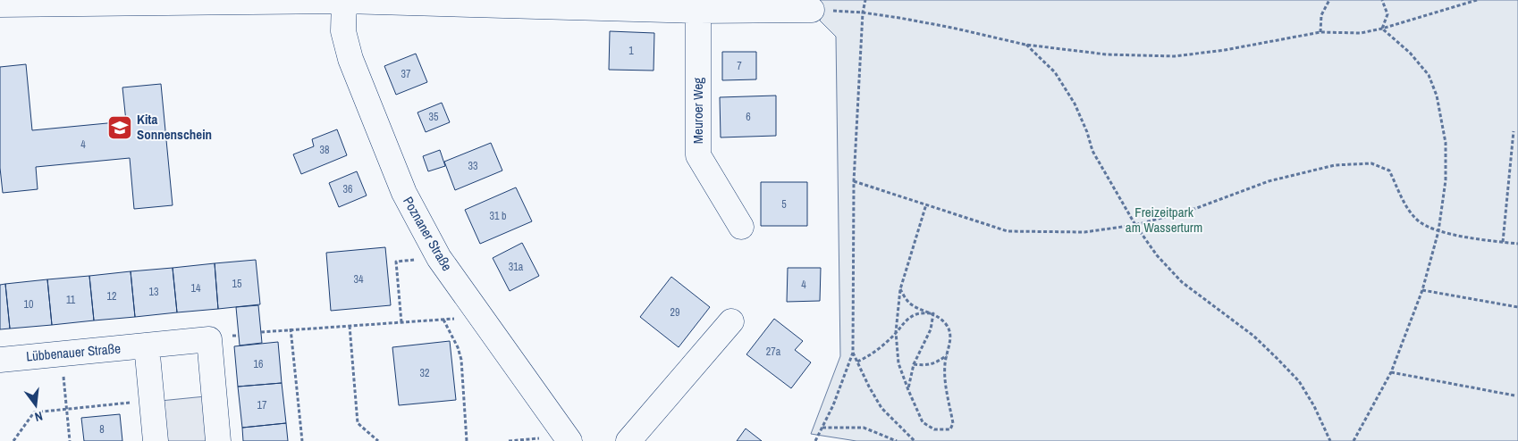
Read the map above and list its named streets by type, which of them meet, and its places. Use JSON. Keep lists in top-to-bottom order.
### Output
{
  "streets": {
    "street": ["Meuroer Weg", "Poznaner Straße", "Lübbenauer Straße"]
  },
  "parks": ["Freizeitpark am Wasserturm"],
  "places": {
    "school or university": ["Kita Sonnenschein"]
  },
  "house_numbers": [
    "1",
    "7",
    "37",
    "35",
    "6",
    "4",
    "38",
    "33",
    "36",
    "5",
    "31 b",
    "31a",
    "34",
    "15",
    "4",
    "14",
    "13",
    "12",
    "11",
    "10",
    "29",
    "27a",
    "16",
    "32",
    "17",
    "8"
  ],
  "north": "bottom"
}
